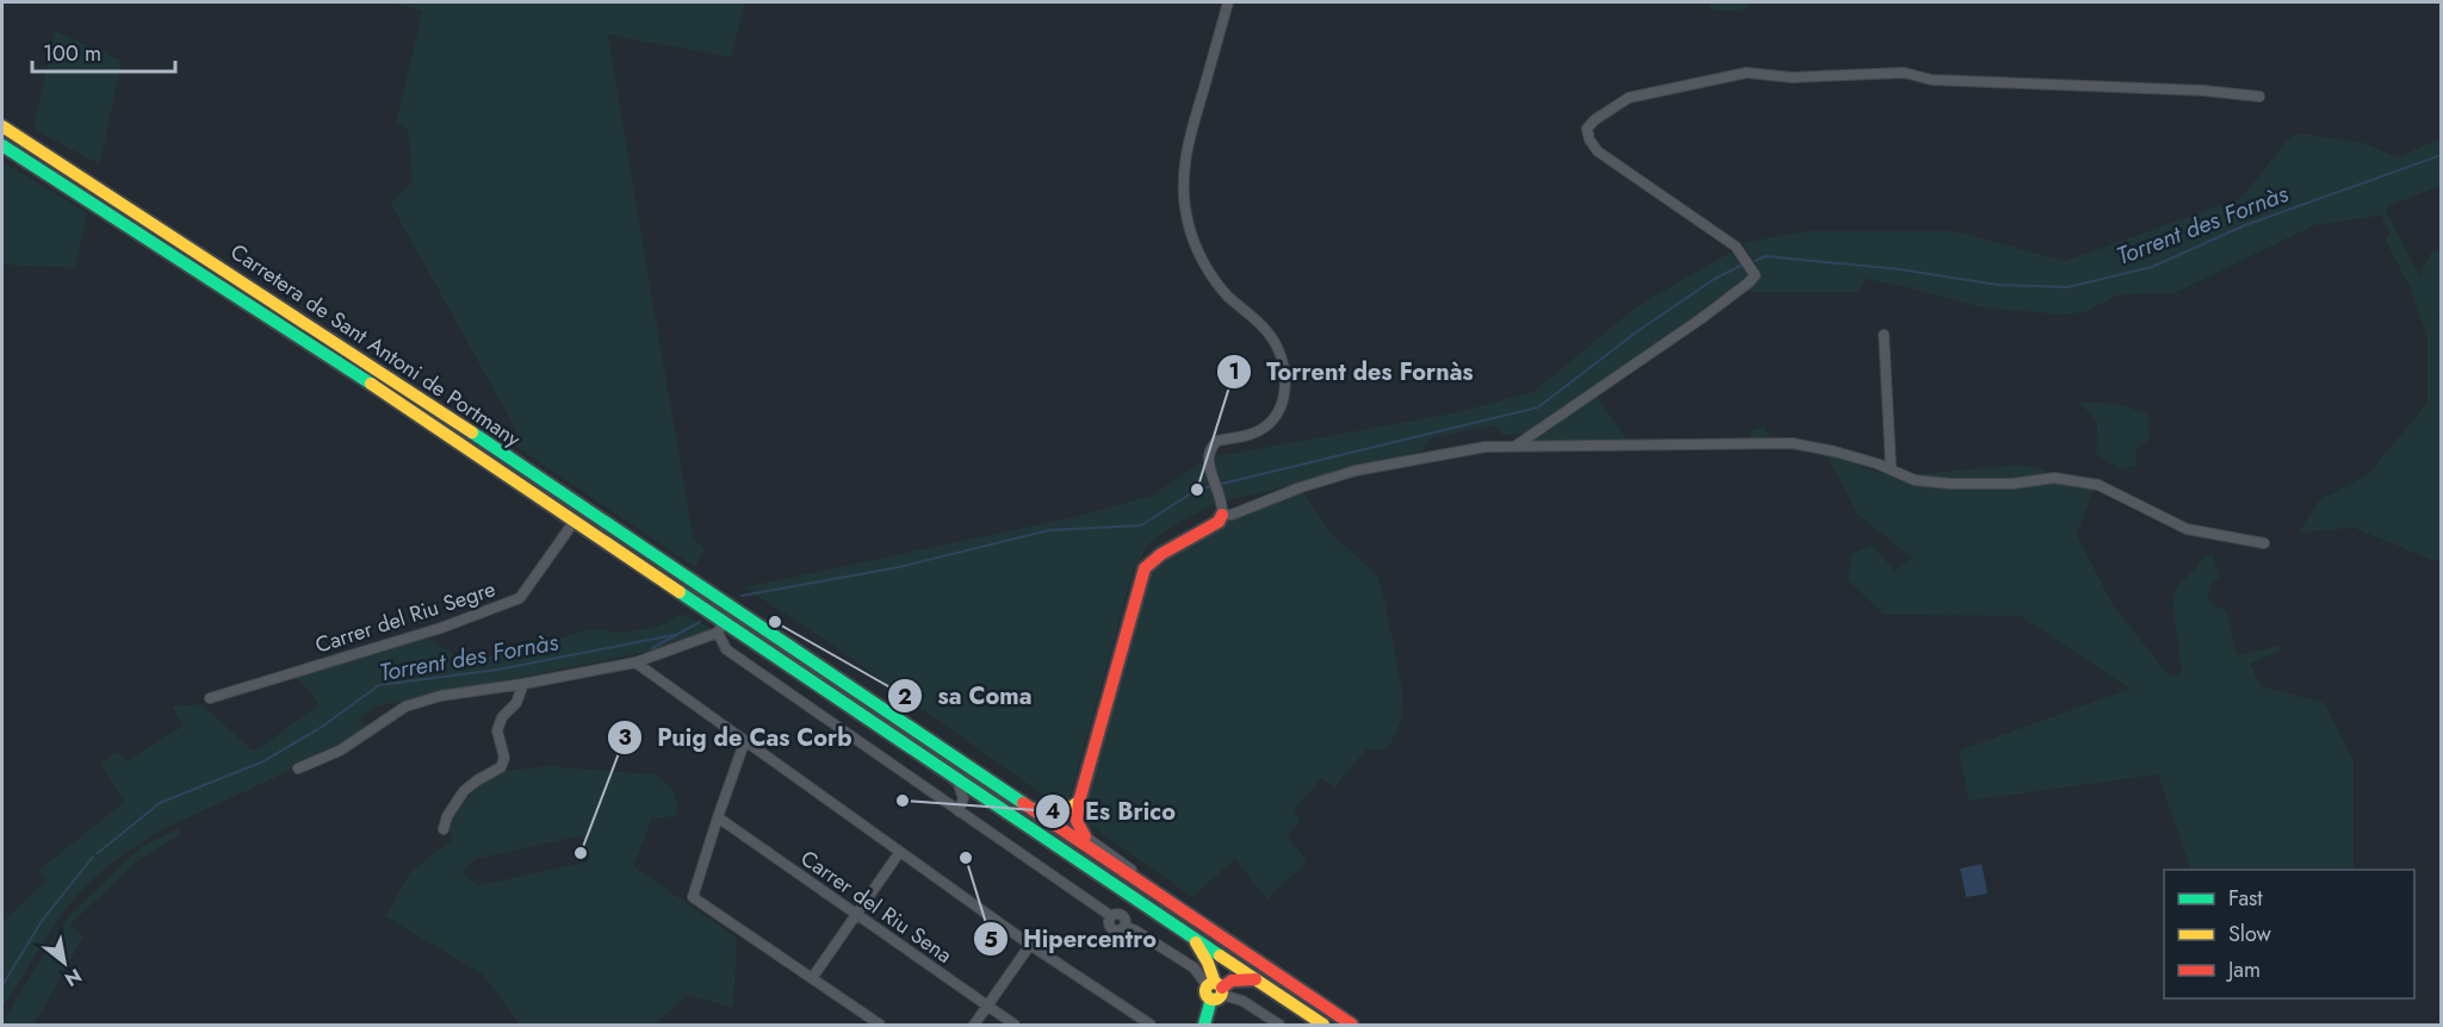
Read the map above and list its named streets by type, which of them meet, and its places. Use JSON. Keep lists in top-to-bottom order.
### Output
{
  "streets": {
    "main road": ["Carretera de Sant Antoni de Portmany"],
    "street": ["Carrer del Riu Segre", "Carrer del Riu Sena"]
  },
  "crossings": [
    ["Carretera de Sant Antoni de Portmany", "Carrer del Riu Segre"]
  ],
  "water": ["Torrent des Fornàs"],
  "places": [
    "Torrent des Fornàs",
    "sa Coma",
    "Es Brico",
    "Puig de Cas Corb",
    "Hipercentro"
  ],
  "legend": ["Fast", "Slow", "Jam"],
  "scale_bar": "100 m",
  "north": "bottom right"
}
